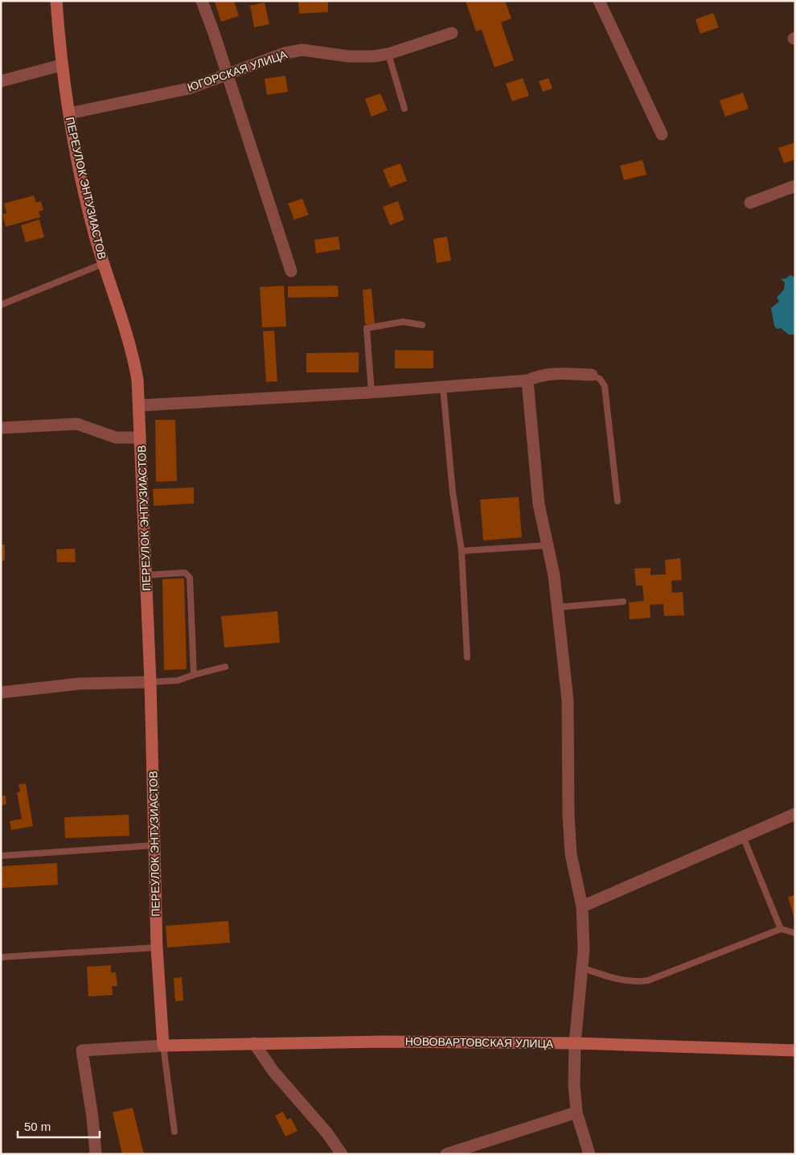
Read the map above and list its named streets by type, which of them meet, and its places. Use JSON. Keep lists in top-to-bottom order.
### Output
{
  "streets": {
    "main road": ["ПЕРЕУЛОК ЭНТУЗИАСТОВ", "НОВОВАРТОВСКАЯ УЛИЦА"],
    "street": ["ЮГОРСКАЯ УЛИЦА"]
  },
  "crossings": [
    ["ЮГОРСКАЯ УЛИЦА", "ПЕРЕУЛОК ЭНТУЗИАСТОВ"],
    ["ПЕРЕУЛОК ЭНТУЗИАСТОВ", "НОВОВАРТОВСКАЯ УЛИЦА"]
  ],
  "scale_bar": "50 m"
}
